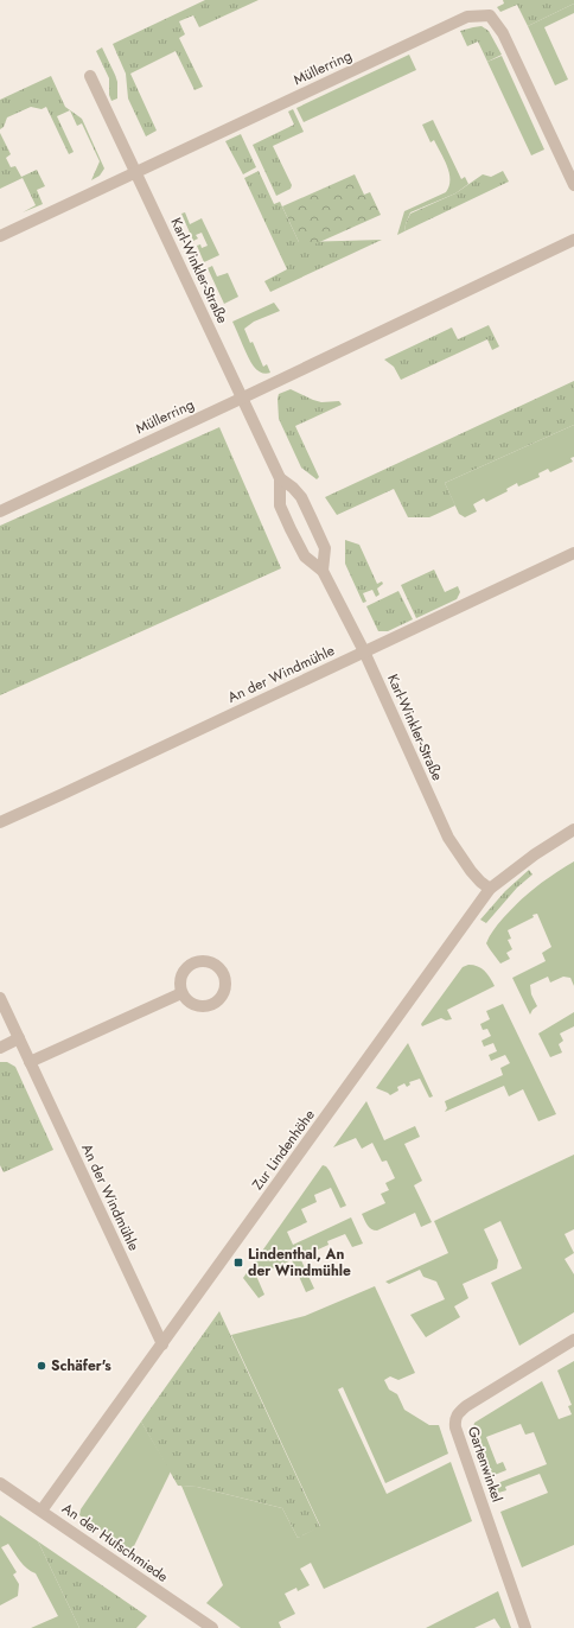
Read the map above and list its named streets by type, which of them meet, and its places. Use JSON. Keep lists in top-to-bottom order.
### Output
{
  "streets": {
    "street": [
      "Müllerring",
      "Karl-Winkler-Straße",
      "An der Windmühle",
      "Zur Lindenhöhe",
      "Gartenwinkel",
      "An der Hufschmiede"
    ]
  },
  "crossings": [
    ["Müllerring", "Karl-Winkler-Straße"],
    ["Karl-Winkler-Straße", "An der Windmühle"],
    ["Karl-Winkler-Straße", "Zur Lindenhöhe"],
    ["An der Windmühle", "Zur Lindenhöhe"],
    ["Zur Lindenhöhe", "An der Hufschmiede"]
  ],
  "places": {
    "transit": ["Lindenthal, An der Windmühle"],
    "other": ["Schäfer's"]
  }
}
